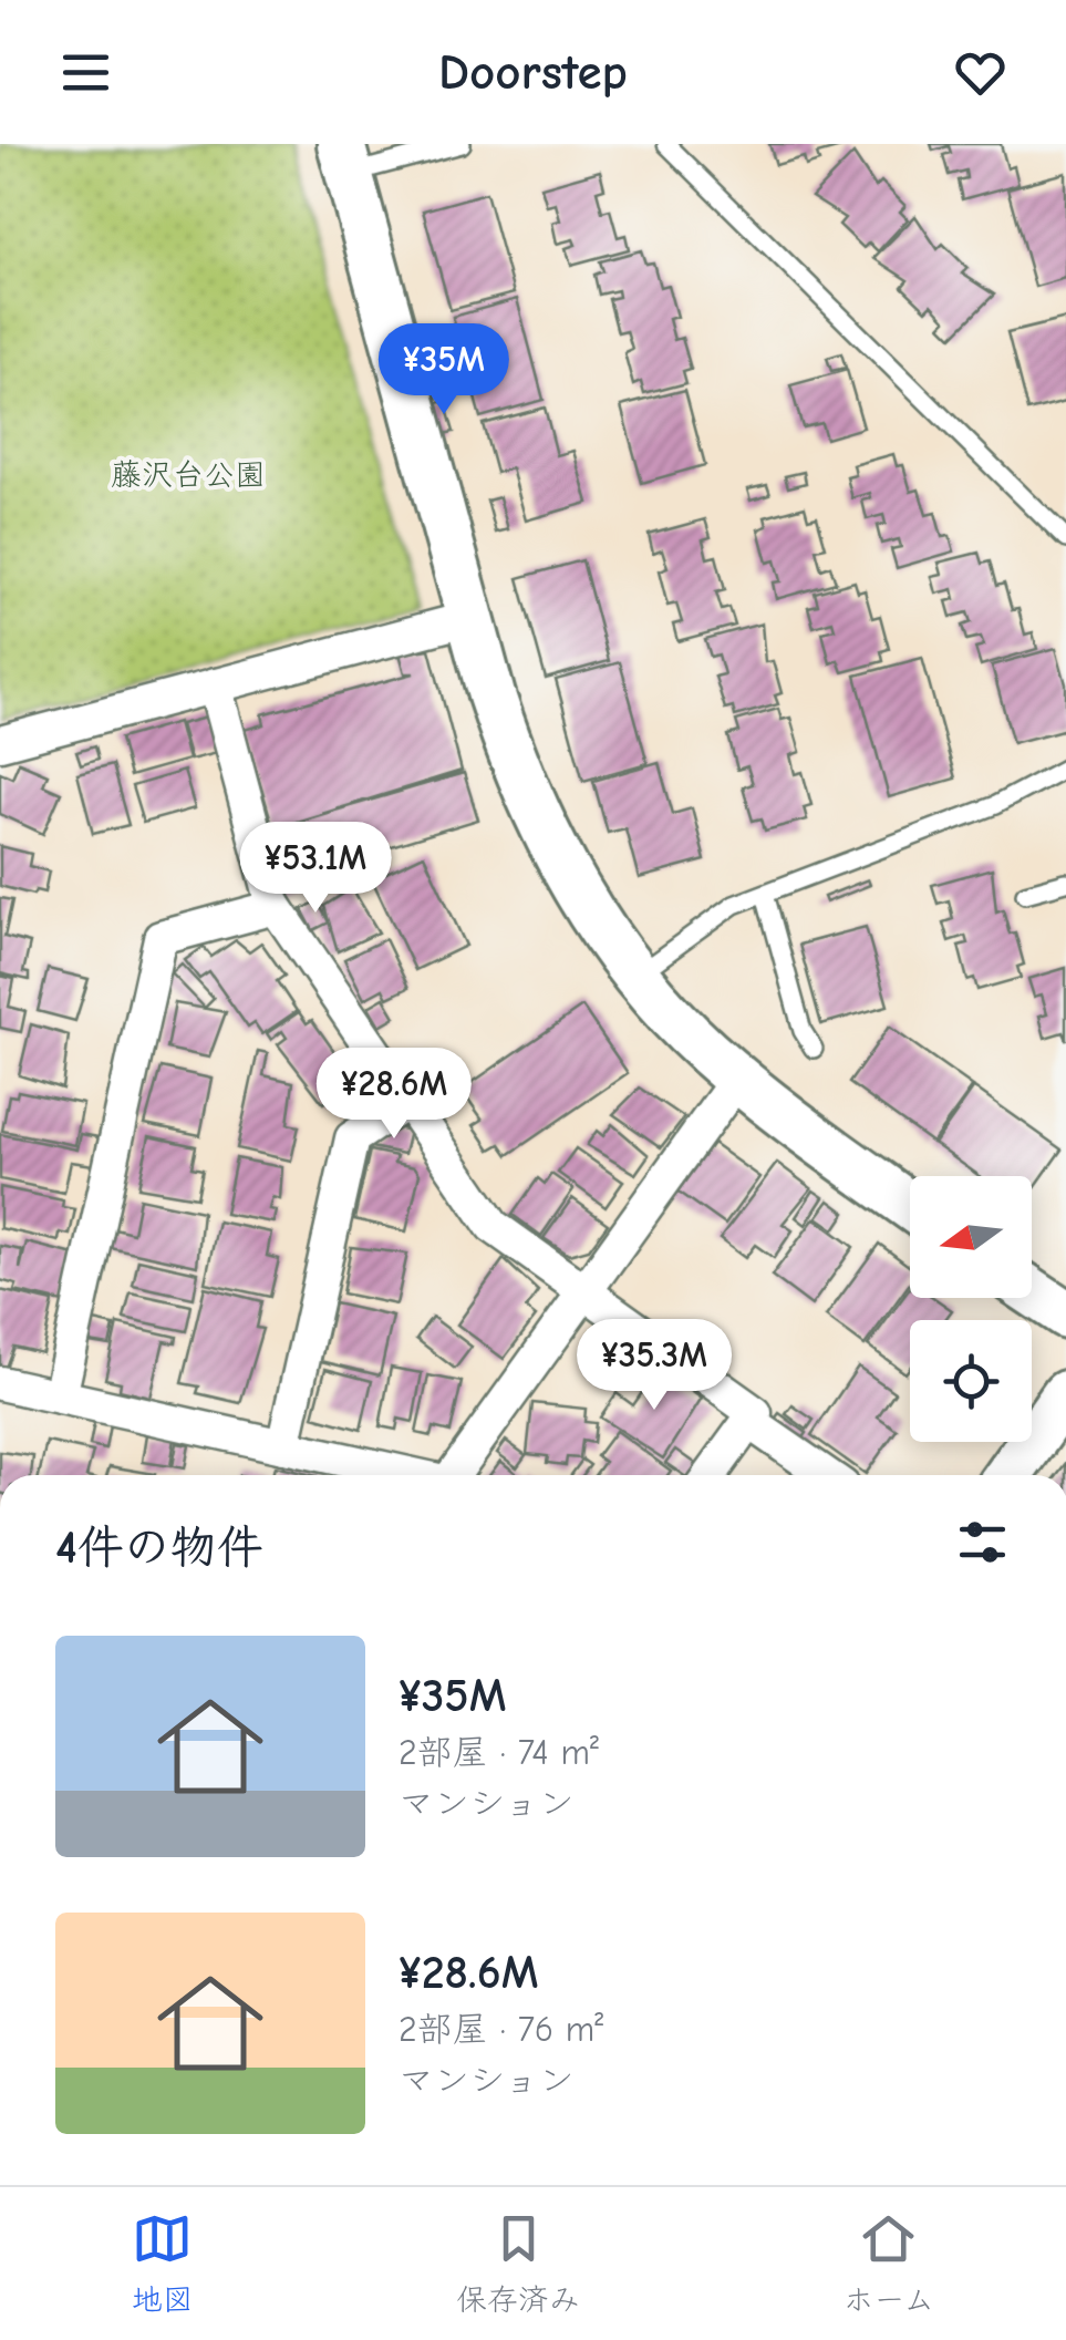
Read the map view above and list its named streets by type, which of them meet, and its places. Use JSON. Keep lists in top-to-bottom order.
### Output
{
  "parks": ["藤沢台公園"],
  "north": "left",
  "page": {
    "header": "Doorstep",
    "price": [
      "¥35M",
      "¥53.1M",
      "¥28.6M",
      "¥35.3M"
    ],
    "heading": "4件の物件",
    "list": [
      {
        "name": "¥35M",
        "note": "2部屋 · 74 m² · マンション"
      },
      {
        "name": "¥28.6M",
        "note": "2部屋 · 76 m² · マンション"
      }
    ],
    "tabs": ["地図", "保存済み", "ホーム"]
  }
}
